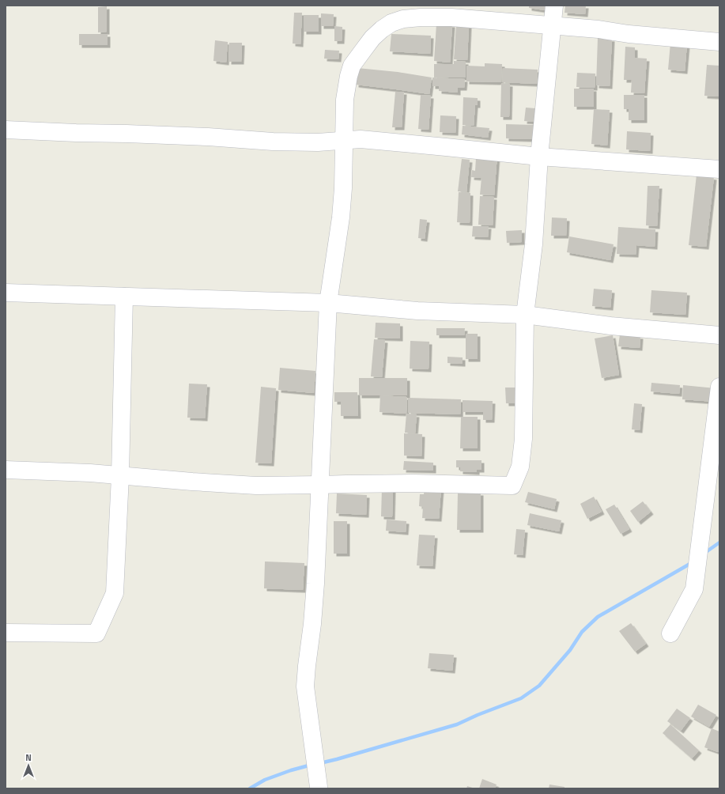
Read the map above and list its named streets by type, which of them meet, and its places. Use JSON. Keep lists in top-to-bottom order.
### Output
{
  "north": "top"
}
